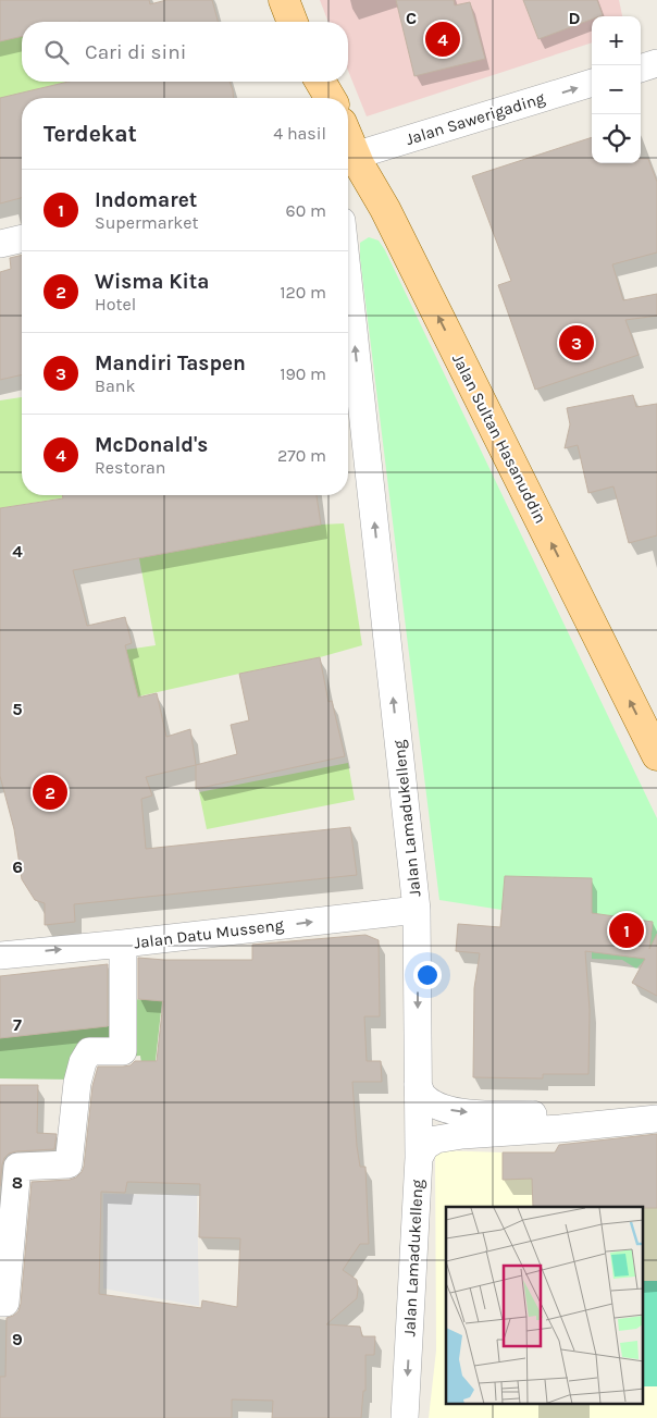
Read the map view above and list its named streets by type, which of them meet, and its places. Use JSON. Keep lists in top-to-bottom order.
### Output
{
  "streets": {
    "main road": ["Jalan Sultan Hasanuddin"],
    "street": ["Jalan Sawerigading", "Jalan Lamadukelleng", "Jalan Datu Musseng"]
  },
  "crossings": [
    ["Jalan Sawerigading", "Jalan Sultan Hasanuddin"],
    ["Jalan Lamadukelleng", "Jalan Datu Musseng"]
  ],
  "one_way": ["Jalan Sawerigading", "Jalan Sultan Hasanuddin", "Jalan Datu Musseng"],
  "page": {
    "map_buttons": ["+", "−"],
    "pins": [
      "4",
      "3",
      "2",
      "1"
    ],
    "search": "Cari di sini",
    "heading": ["Terdekat", "4 hasil"],
    "list": [
      {
        "mark": "1",
        "name": "Indomaret",
        "note": "Supermarket",
        "value": "60 m"
      },
      {
        "mark": "2",
        "name": "Wisma Kita",
        "note": "Hotel",
        "value": "120 m"
      },
      {
        "mark": "3",
        "name": "Mandiri Taspen",
        "note": "Bank",
        "value": "190 m"
      },
      {
        "mark": "4",
        "name": "McDonald's",
        "note": "Restoran",
        "value": "270 m"
      }
    ]
  },
  "grid": {
    "columns": ["C", "D"],
    "rows": [
      "4",
      "5",
      "6",
      "7",
      "8",
      "9"
    ]
  }
}
